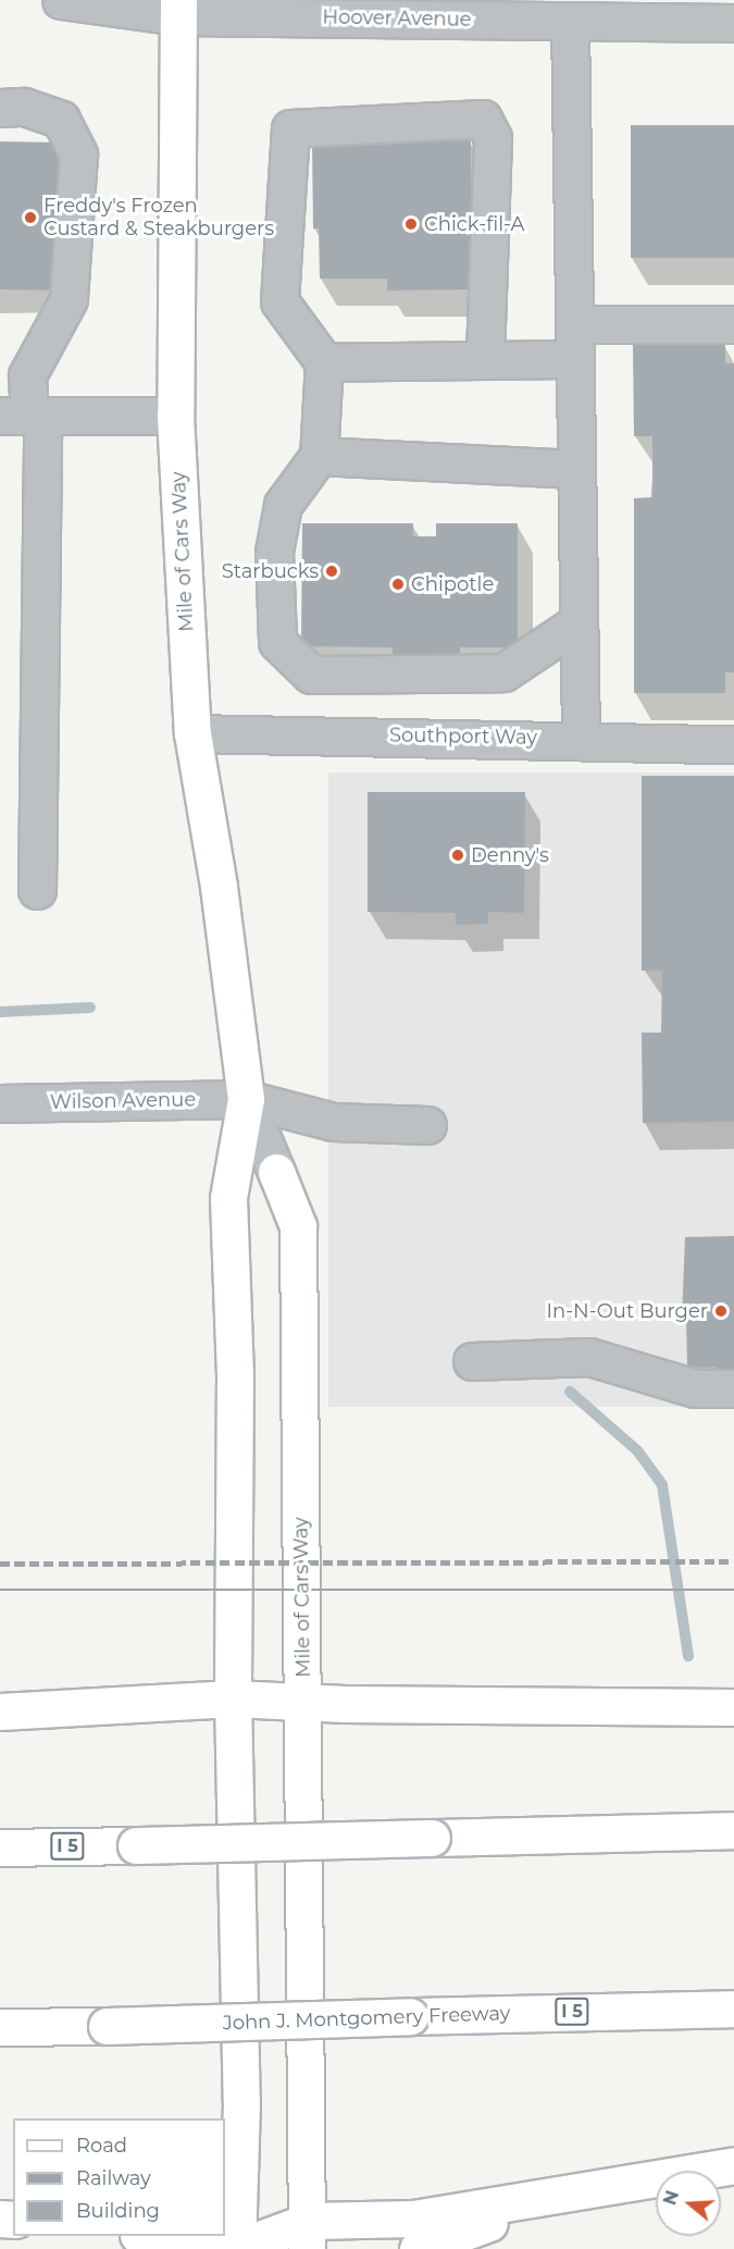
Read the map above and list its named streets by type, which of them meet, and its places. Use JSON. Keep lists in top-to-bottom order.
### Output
{
  "streets": {
    "main road": ["Mile of Cars Way", "I 5", "John J. Montgomery Freeway"],
    "street": ["Hoover Avenue", "Southport Way", "Wilson Avenue"]
  },
  "crossings": [
    ["Hoover Avenue", "Mile of Cars Way"],
    ["Mile of Cars Way", "Southport Way"],
    ["Mile of Cars Way", "Wilson Avenue"]
  ],
  "places": [
    "Freddy's Frozen Custard & Steakburgers",
    "Chick-fil-A",
    "Starbucks",
    "Chipotle",
    "Denny's",
    "In-N-Out Burger"
  ],
  "legend": ["Road", "Railway", "Building"],
  "north": "left"
}
